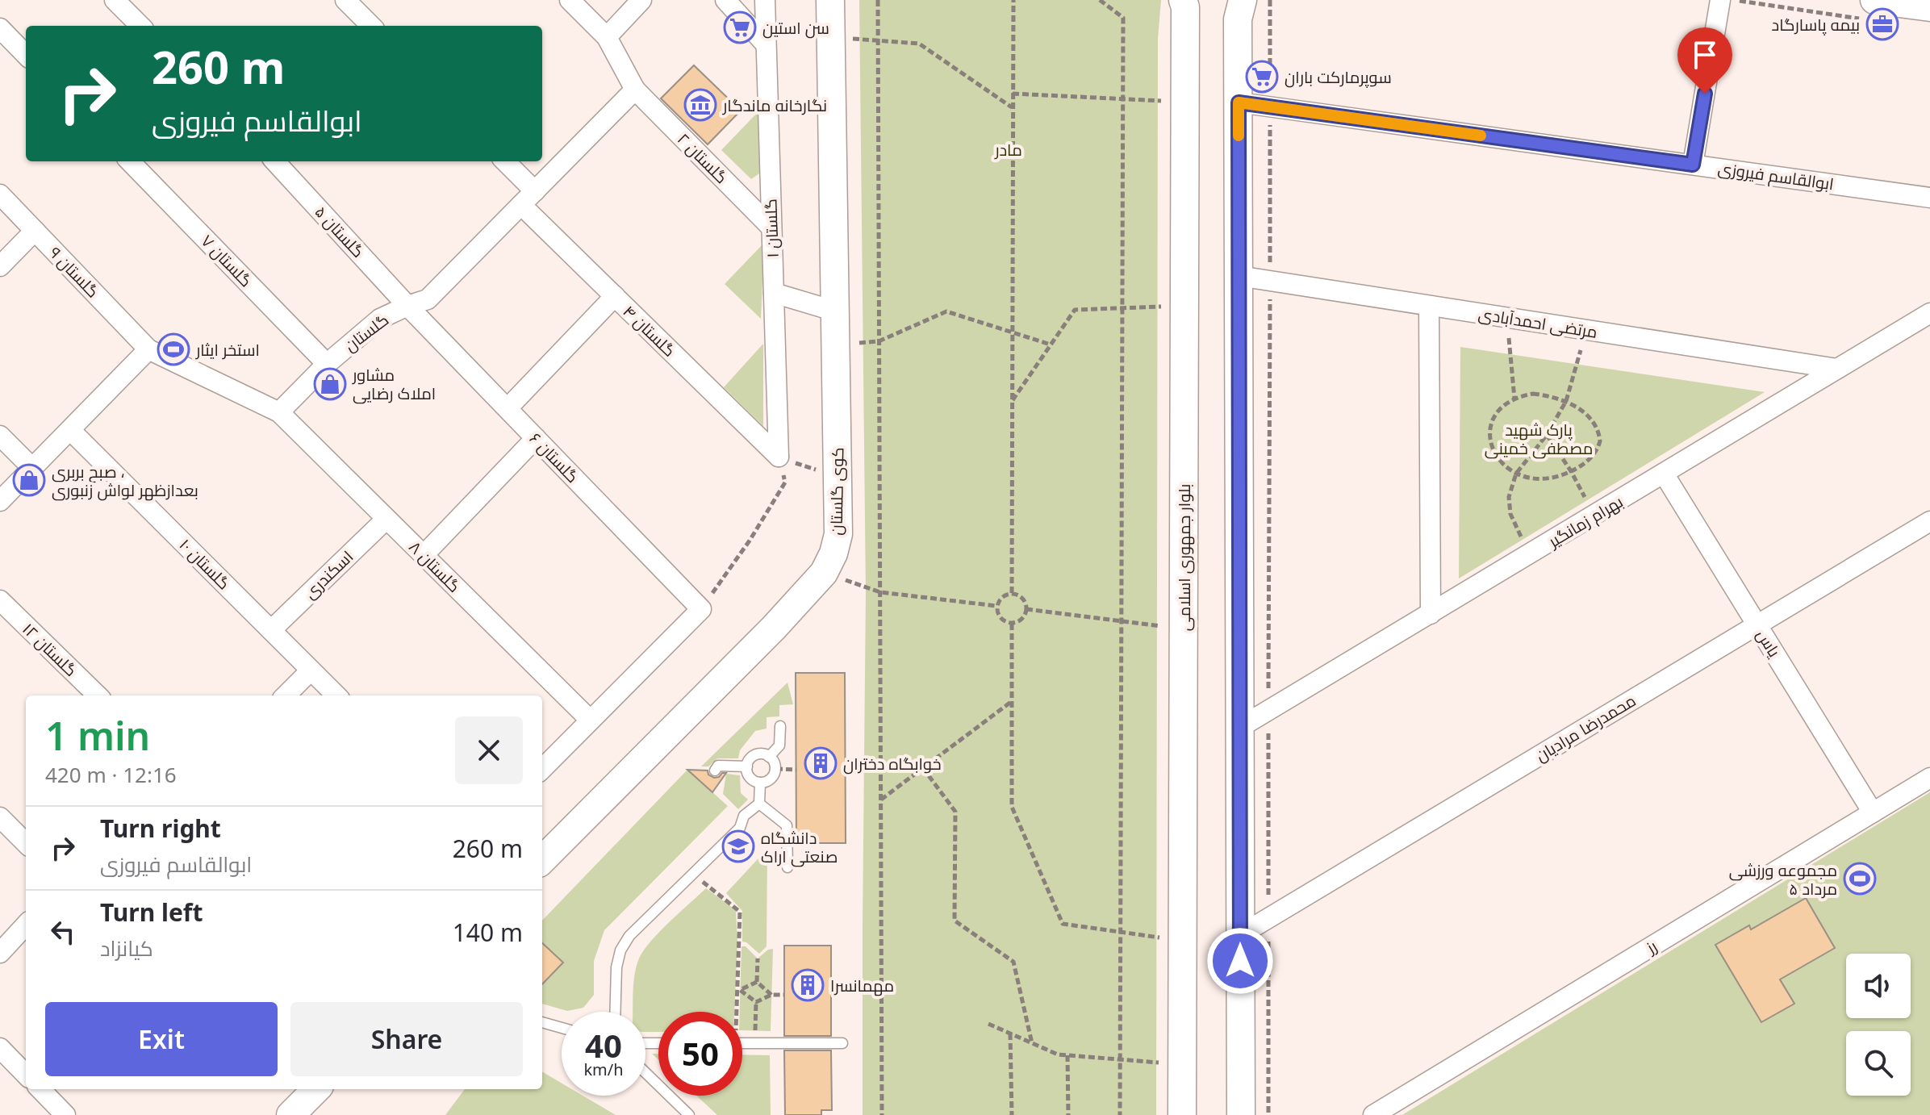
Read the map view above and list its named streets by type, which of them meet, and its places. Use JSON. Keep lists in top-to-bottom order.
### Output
{
  "streets": {
    "main road": ["کوی گلستان", "بلوار جمهوری اسلامی"],
    "street": [
      "گلستان ۲",
      "ابوالقاسم فیروزی",
      "گلستان ۱",
      "گلستان ۵",
      "گلستان ۷",
      "گلستان ۹",
      "مرتضی احمدآبادی",
      "گلستان ۴",
      "گلستان",
      "گلستان ۶",
      "بهرام زمانگیر",
      "گلستان ۱۰",
      "گلستان ۸",
      "اسکندری",
      "یاس",
      "گلستان ۱۲",
      "محمدرضا مرادیان",
      "رز"
    ]
  },
  "crossings": [
    ["گلستان ۲", "گلستان ۱"],
    ["گلستان ۲", "گلستان"],
    ["گلستان ۱", "گلستان ۴"],
    ["گلستان ۵", "گلستان"],
    ["گلستان ۵", "گلستان ۶"],
    ["گلستان ۷", "گلستان"],
    ["مرتضی احمدآبادی", "بهرام زمانگیر"],
    ["گلستان ۴", "گلستان"],
    ["گلستان", "گلستان ۶"],
    ["گلستان", "گلستان ۸"],
    ["بهرام زمانگیر", "یاس"],
    ["گلستان ۱۰", "اسکندری"],
    ["گلستان ۸", "اسکندری"],
    ["یاس", "محمدرضا مرادیان"],
    ["یاس", "رز"]
  ],
  "parks": ["مادر", "پارک شهید مصطفی خمینی"],
  "places": {
    "office": ["بیمه پاسارگاد"],
    "supermarket": ["سن استین", "سوپرمارکت باران"],
    "museum": ["نگارخانه ماندگار"],
    "sports": ["استخر ایثار", "مجموعه ورزشی ۵ مرداد"],
    "shop": ["مشاور املاک رضایی", "صبح بربری ، بعدازظهر لواش زنبوری"],
    "building": ["خوابگاه دختران", "مهمانسرا"],
    "school or university": ["دانشگاه صنعتی اراک"]
  },
  "page": {
    "turn": ["260 m", "ابوالقاسم فیروزی"],
    "heading": ["1 min", "420 m · 12:16"],
    "list": [
      {
        "name": "Turn right",
        "note": "ابوالقاسم فیروزی",
        "value": "260 m"
      },
      {
        "name": "Turn left",
        "note": "کیانزاد",
        "value": "140 m"
      }
    ],
    "buttons": ["Exit", "Share"],
    "speed": "40 km/h",
    "limit": "50"
  }
}
